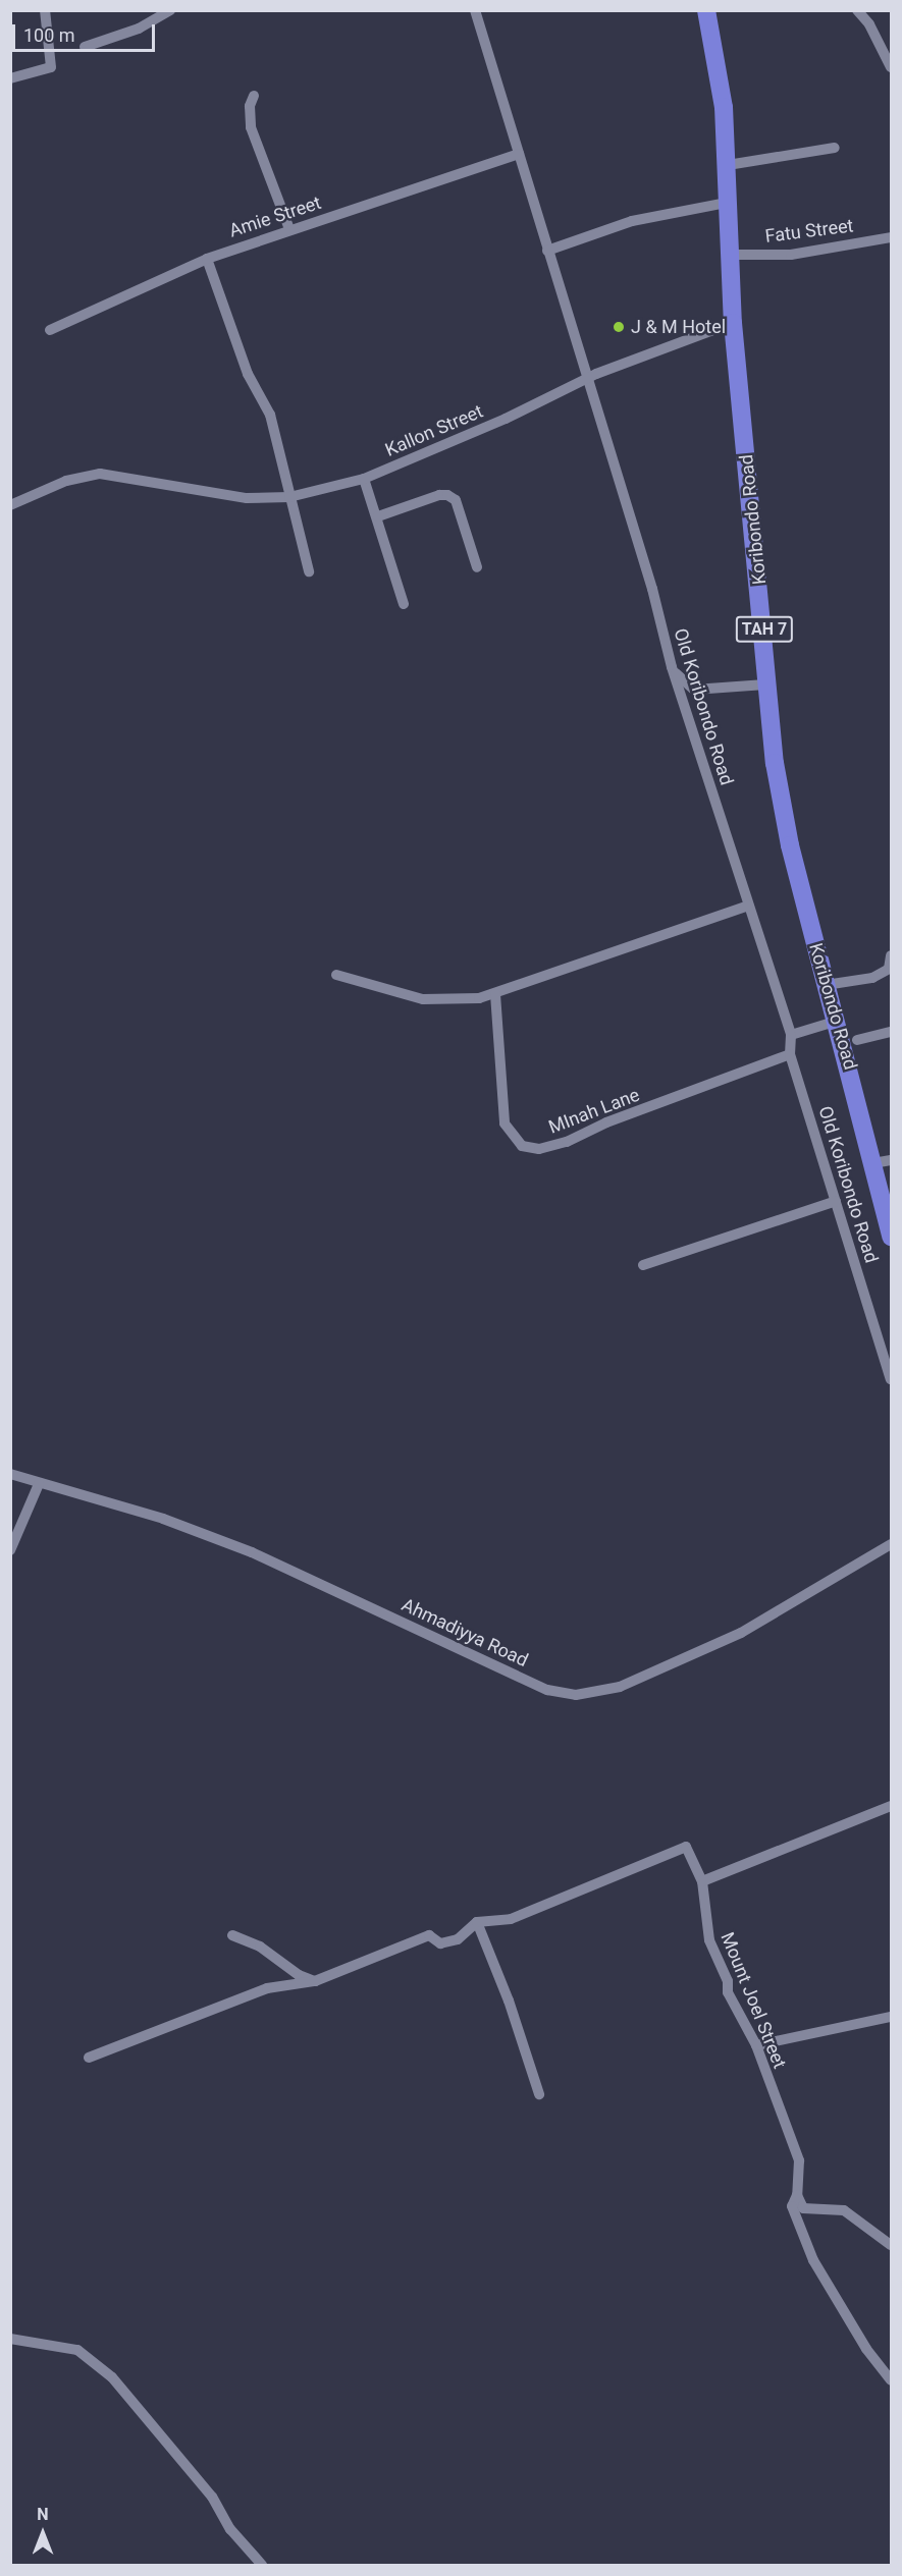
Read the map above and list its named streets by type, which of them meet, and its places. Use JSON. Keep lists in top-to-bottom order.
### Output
{
  "streets": {
    "highway": ["Koribondo Road", "TAH 7"],
    "street": [
      "Amie Street",
      "Fatu Street",
      "Kallon Street",
      "Old Koribondo Road",
      "MInah Lane",
      "Ahmadiyya Road",
      "Mount Joel Street"
    ]
  },
  "crossings": [
    ["Amie Street", "Old Koribondo Road"],
    ["Fatu Street", "Koribondo Road"],
    ["Kallon Street", "Koribondo Road"],
    ["Kallon Street", "Old Koribondo Road"],
    ["Old Koribondo Road", "MInah Lane"]
  ],
  "places": ["J & M Hotel"],
  "scale_bar": "100 m",
  "north": "top"
}
